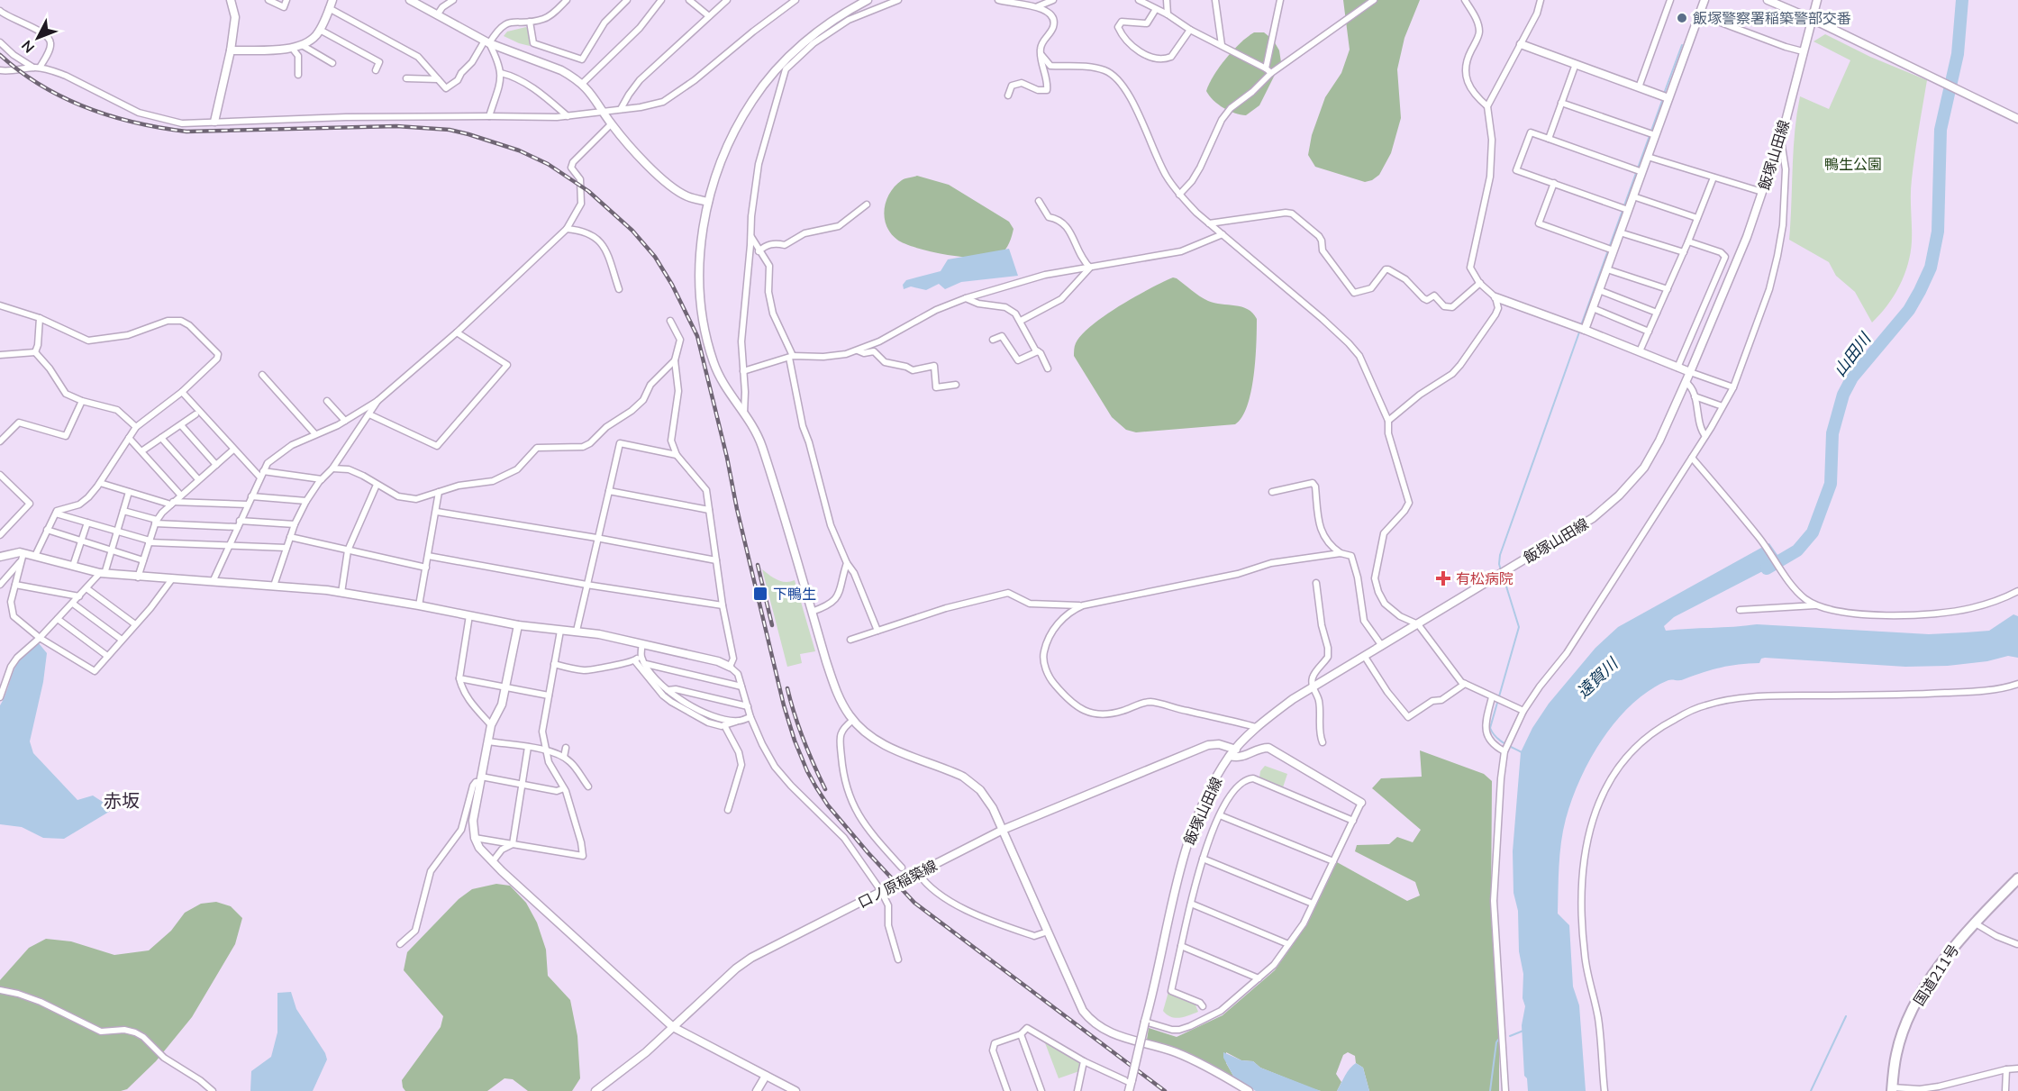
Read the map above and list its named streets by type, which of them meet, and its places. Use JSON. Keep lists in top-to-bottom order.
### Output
{
  "streets": {
    "highway": ["国道211号"],
    "street": ["飯塚山田線", "口ノ原稲築線"]
  },
  "crossings": [
    ["飯塚山田線", "口ノ原稲築線"]
  ],
  "districts": ["赤坂"],
  "water": ["山田川", "遠賀川"],
  "parks": ["鴨生公園"],
  "places": {
    "other": ["飯塚警察署稲築警部交番"],
    "health": ["有松病院"],
    "transit": ["下鴨生"]
  },
  "north": "bottom left"
}
